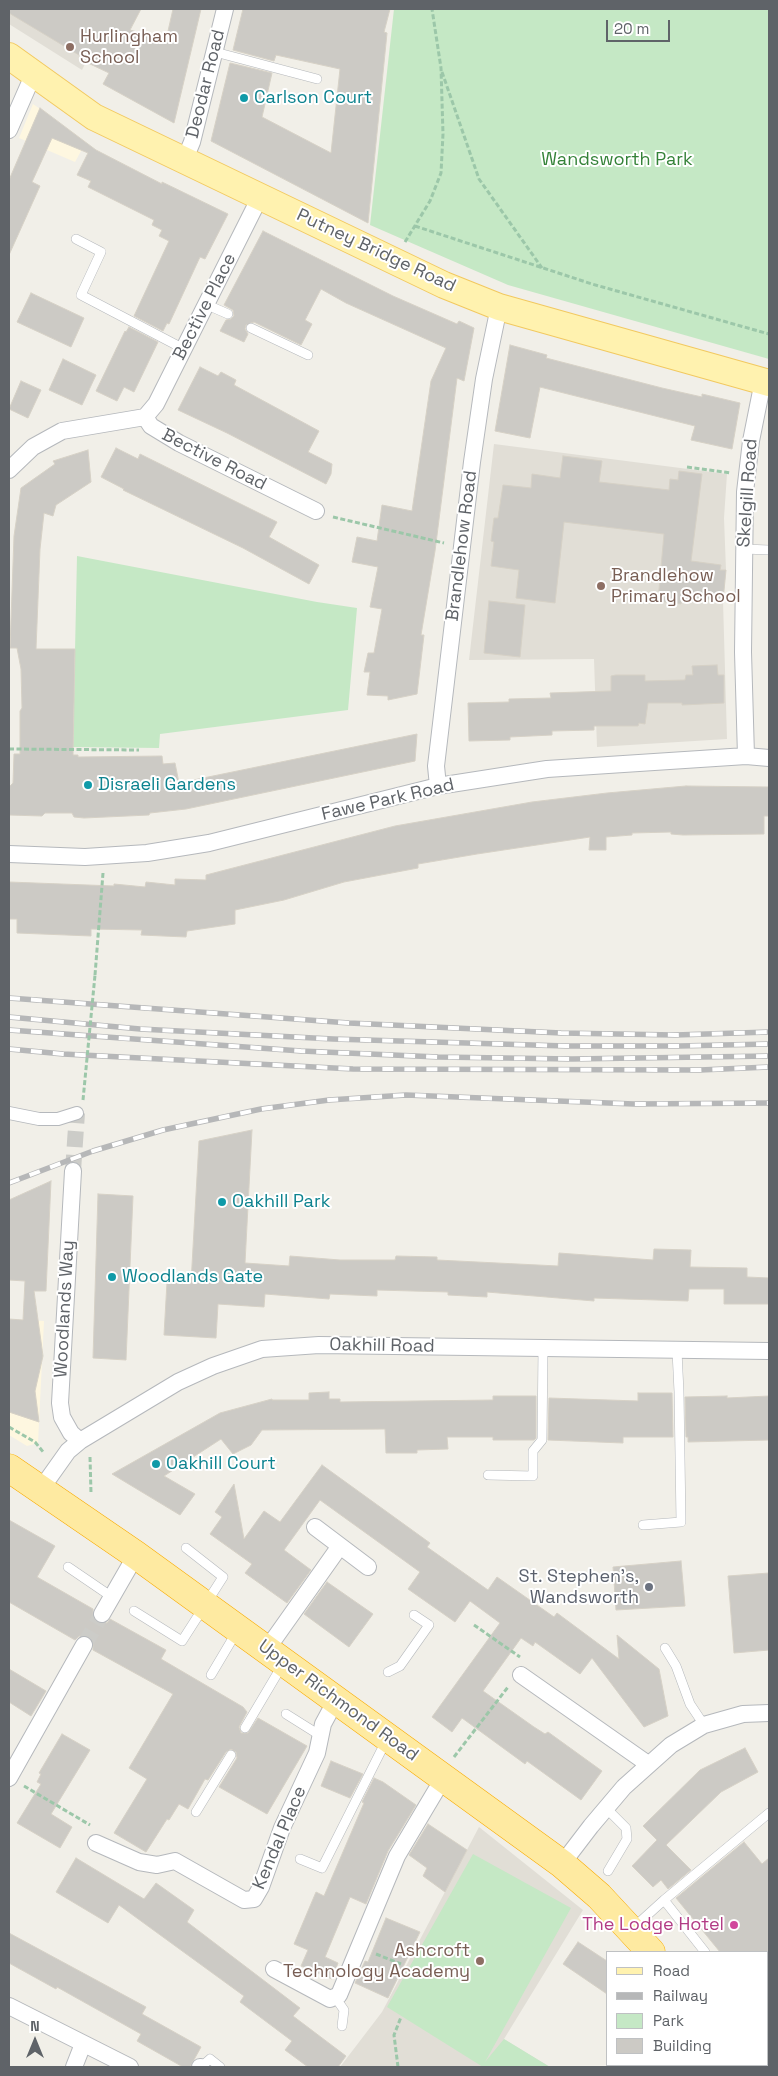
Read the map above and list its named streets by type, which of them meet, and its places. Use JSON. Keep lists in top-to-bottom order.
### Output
{
  "streets": {
    "highway": ["Upper Richmond Road"],
    "main road": ["Putney Bridge Road"],
    "street": [
      "Deodar Road",
      "Bective Place",
      "Bective Road",
      "Skelgill Road",
      "Brandlehow Road",
      "Fawe Park Road",
      "Woodlands Way",
      "Oakhill Road",
      "Kendal Place"
    ]
  },
  "crossings": [
    ["Deodar Road", "Putney Bridge Road"],
    ["Putney Bridge Road", "Bective Place"],
    ["Putney Bridge Road", "Skelgill Road"],
    ["Putney Bridge Road", "Brandlehow Road"],
    ["Bective Place", "Bective Road"],
    ["Skelgill Road", "Fawe Park Road"],
    ["Brandlehow Road", "Fawe Park Road"],
    ["Woodlands Way", "Oakhill Road"],
    ["Oakhill Road", "Upper Richmond Road"],
    ["Upper Richmond Road", "Kendal Place"]
  ],
  "parks": ["Wandsworth Park"],
  "places": [
    "Hurlingham School",
    "Carlson Court",
    "Brandlehow Primary School",
    "Disraeli Gardens",
    "Oakhill Park",
    "Woodlands Gate",
    "Oakhill Court",
    "St. Stephen's, Wandsworth",
    "The Lodge Hotel",
    "Ashcroft Technology Academy"
  ],
  "legend": [
    "Road",
    "Railway",
    "Park",
    "Building"
  ],
  "scale_bar": "20 m",
  "north": "top"
}
